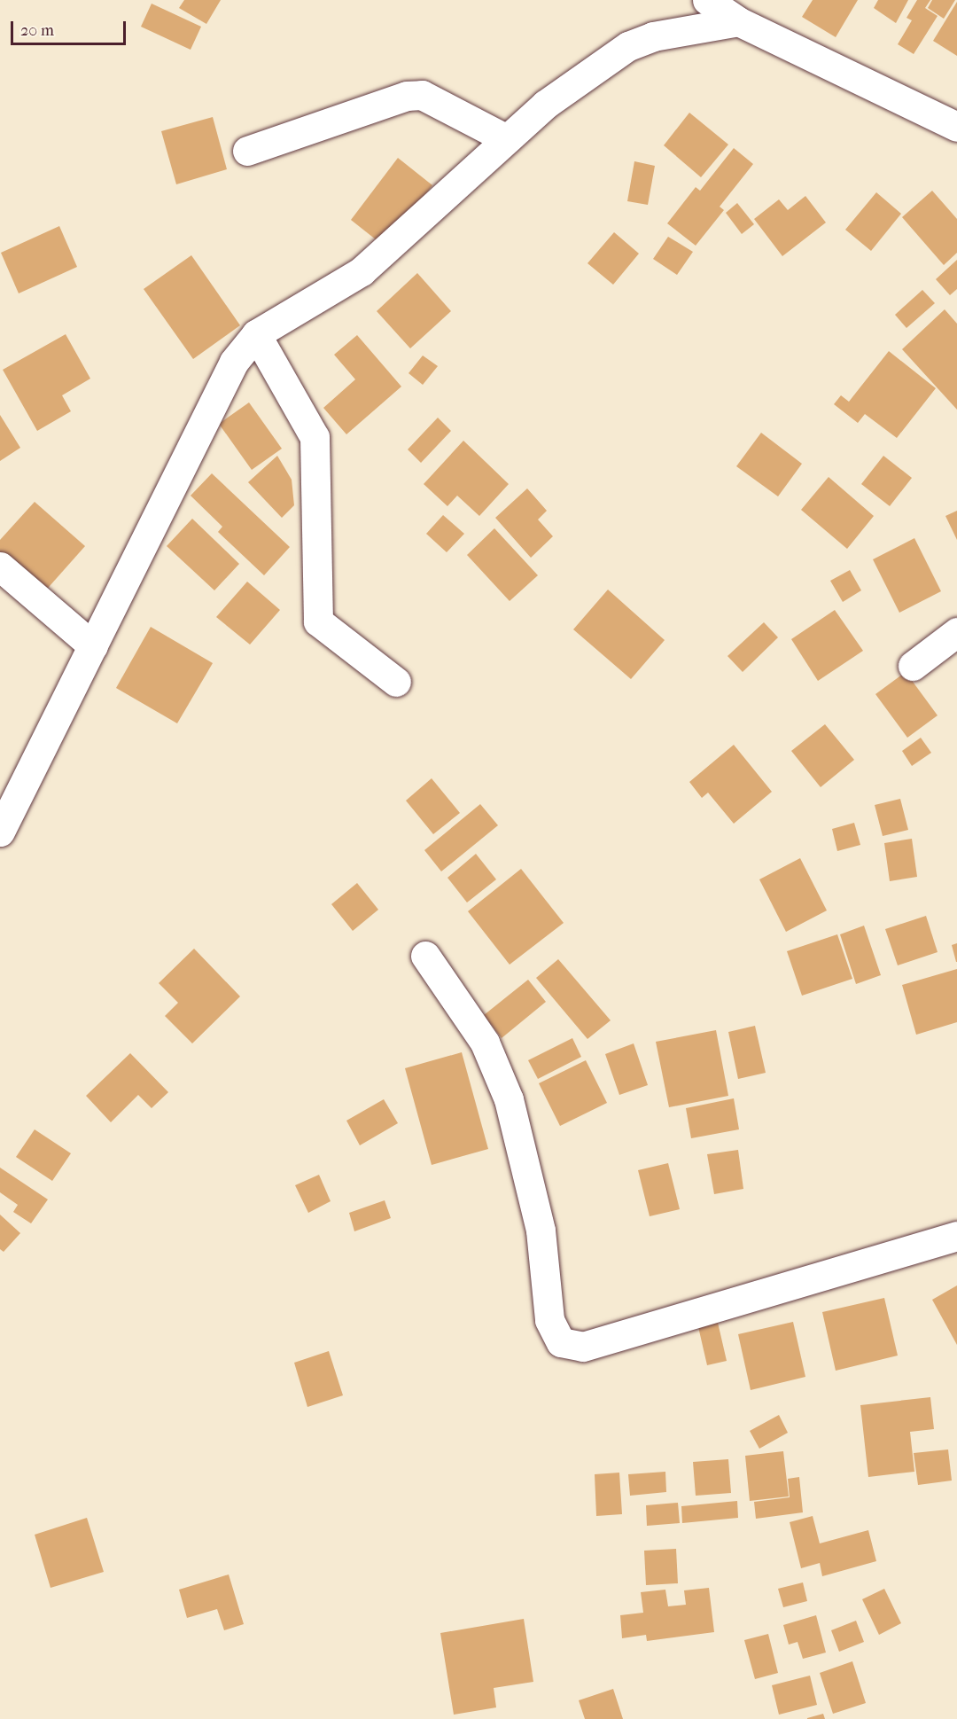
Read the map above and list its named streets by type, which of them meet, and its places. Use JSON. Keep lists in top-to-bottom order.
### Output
{
  "scale_bar": "20 m"
}
